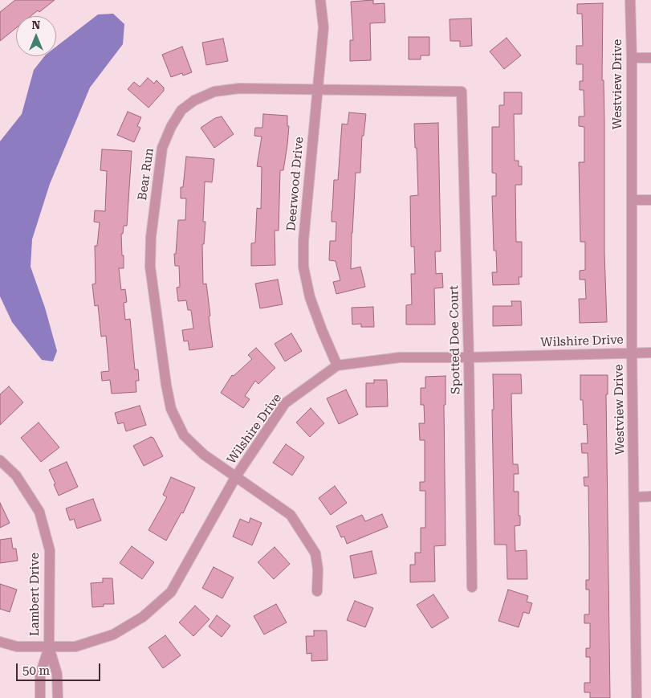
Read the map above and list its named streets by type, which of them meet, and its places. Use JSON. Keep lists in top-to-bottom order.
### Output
{
  "streets": {
    "street": [
      "Westview Drive",
      "Bear Run",
      "Deerwood Drive",
      "Spotted Doe Court",
      "Wilshire Drive",
      "Lambert Drive"
    ]
  },
  "crossings": [
    ["Westview Drive", "Wilshire Drive"],
    ["Bear Run", "Deerwood Drive"],
    ["Bear Run", "Spotted Doe Court"],
    ["Bear Run", "Wilshire Drive"],
    ["Deerwood Drive", "Wilshire Drive"],
    ["Spotted Doe Court", "Wilshire Drive"],
    ["Wilshire Drive", "Lambert Drive"]
  ],
  "scale_bar": "50 m",
  "north": "top"
}
